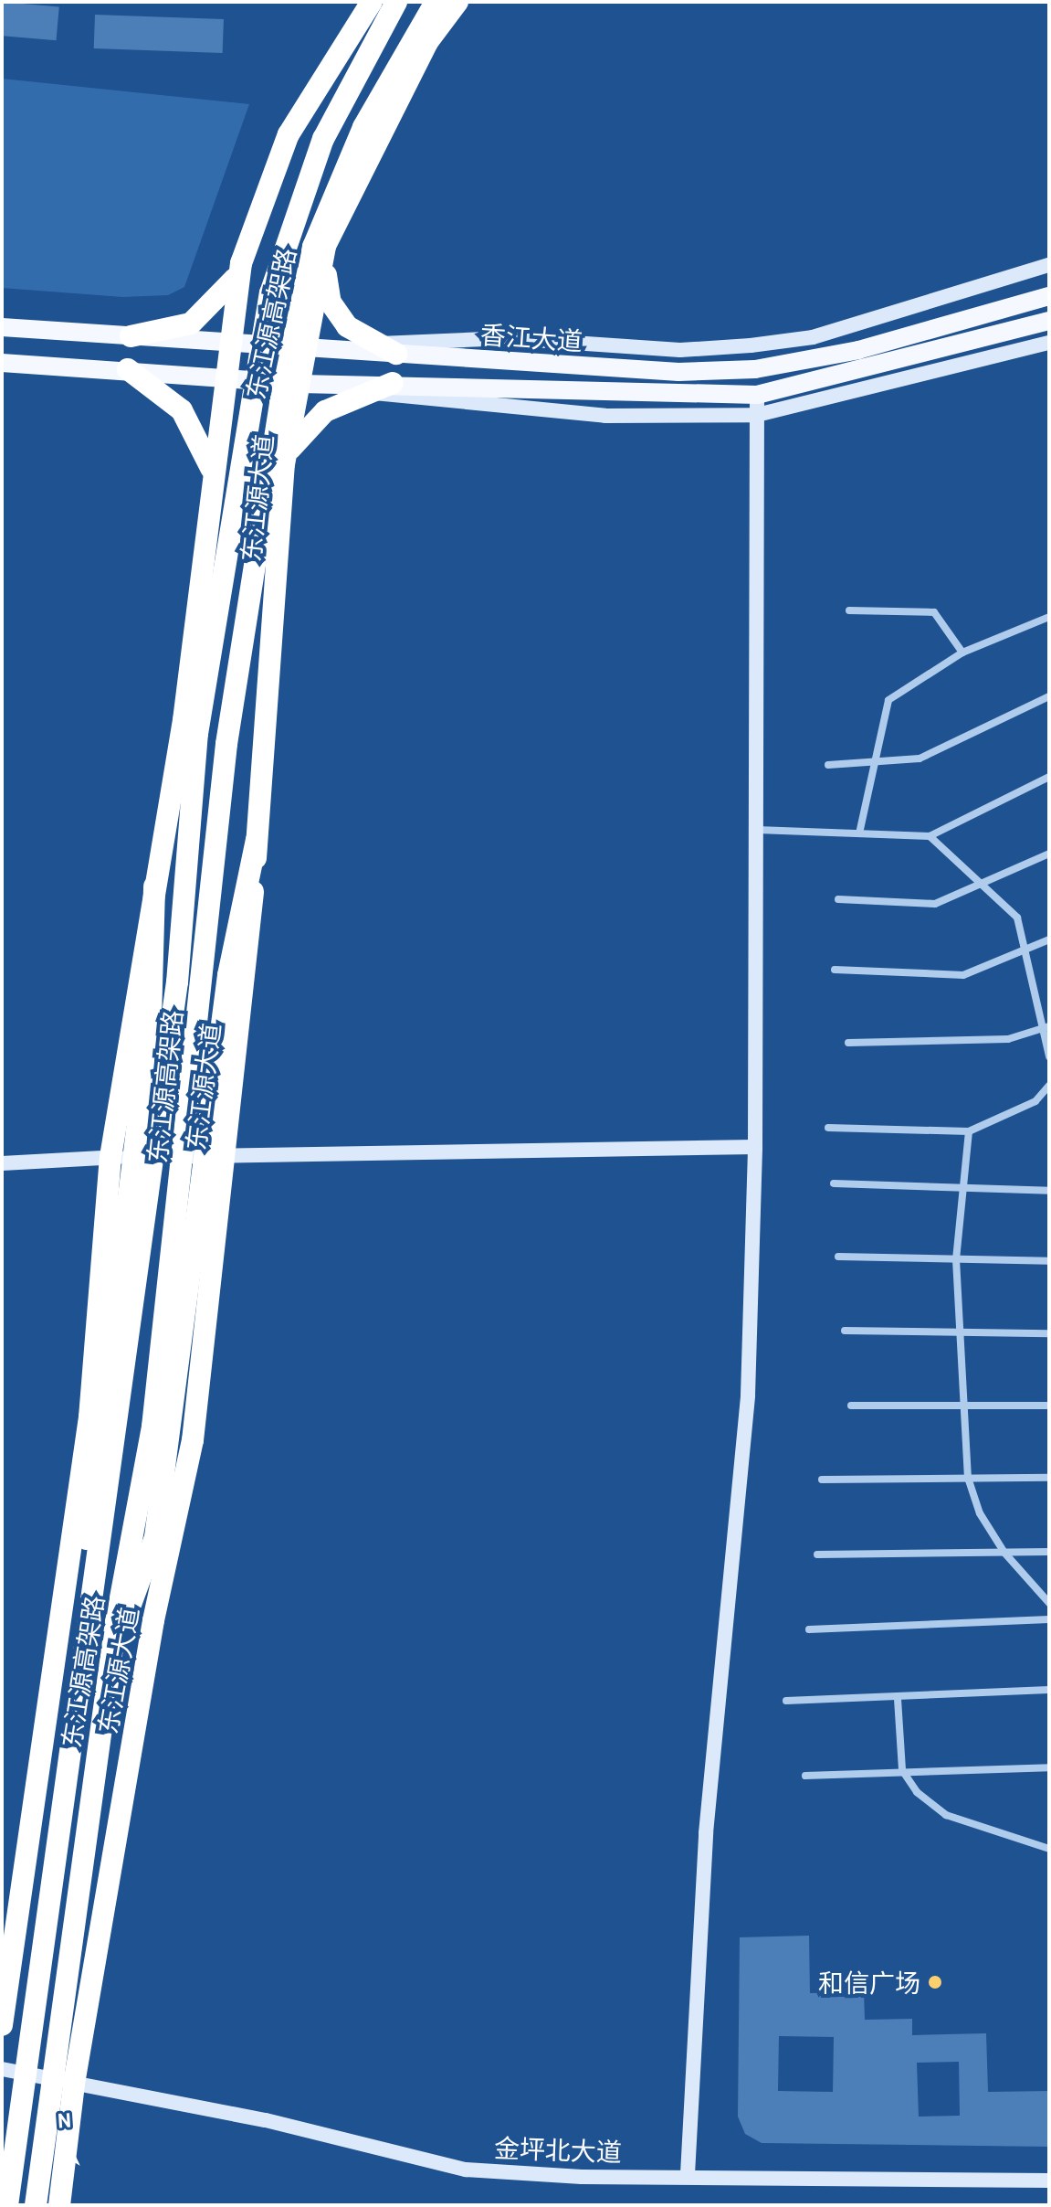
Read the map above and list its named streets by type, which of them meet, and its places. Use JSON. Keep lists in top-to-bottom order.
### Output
{
  "streets": {
    "highway": ["东江源高架路", "东江源大道"],
    "main road": ["香江大道"],
    "street": ["金坪北大道"]
  },
  "crossings": [
    ["香江大道", "东江源大道"],
    ["东江源大道", "金坪北大道"]
  ],
  "places": ["和信广场"],
  "north": "top"
}
